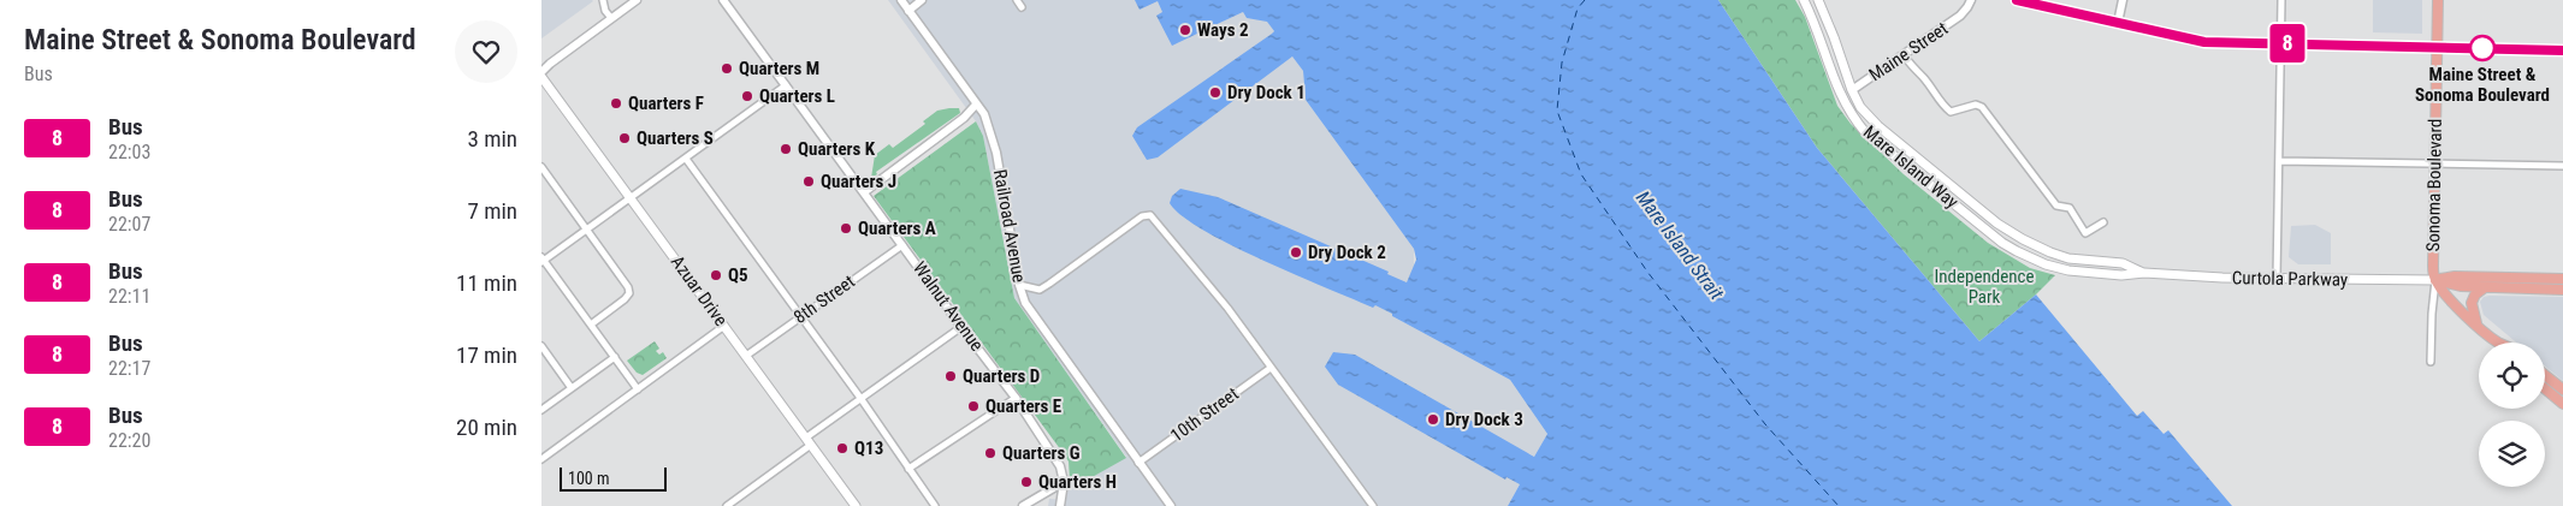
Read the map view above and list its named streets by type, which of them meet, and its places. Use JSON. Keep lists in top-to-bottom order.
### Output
{
  "streets": {
    "main road": [
      "Maine Street",
      "Mare Island Way",
      "Sonoma Boulevard",
      "Curtola Parkway",
      "Azuar Drive"
    ],
    "street": [
      "Railroad Avenue",
      "8th Street",
      "Walnut Avenue",
      "10th Street"
    ]
  },
  "crossings": [
    ["Maine Street", "Mare Island Way"],
    ["Mare Island Way", "Curtola Parkway"],
    ["Sonoma Boulevard", "Curtola Parkway"],
    ["Railroad Avenue", "10th Street"],
    ["Azuar Drive", "8th Street"],
    ["8th Street", "Walnut Avenue"]
  ],
  "water": ["Mare Island Strait"],
  "parks": ["Independence Park"],
  "places": [
    "Ways 2",
    "Maine Street & Sonoma Boulevard",
    "Quarters M",
    "Dry Dock 1",
    "Quarters L",
    "Quarters F",
    "Quarters S",
    "Quarters K",
    "Quarters J",
    "Quarters A",
    "Dry Dock 2",
    "Q5",
    "Quarters D",
    "Quarters E",
    "Dry Dock 3",
    "Q13",
    "Quarters G",
    "Quarters H"
  ],
  "lines": ["bus line 8"],
  "scale_bar": "100 m",
  "page": {
    "heading": ["Maine Street & Sonoma Boulevard", "Bus"],
    "on_map": "8",
    "list": [
      {
        "mark": "8",
        "name": "Bus",
        "note": "22:03",
        "value": "3 min"
      },
      {
        "mark": "8",
        "name": "Bus",
        "note": "22:07",
        "value": "7 min"
      },
      {
        "mark": "8",
        "name": "Bus",
        "note": "22:11",
        "value": "11 min"
      },
      {
        "mark": "8",
        "name": "Bus",
        "note": "22:17",
        "value": "17 min"
      },
      {
        "mark": "8",
        "name": "Bus",
        "note": "22:20",
        "value": "20 min"
      }
    ],
    "scale": "100 m"
  }
}
